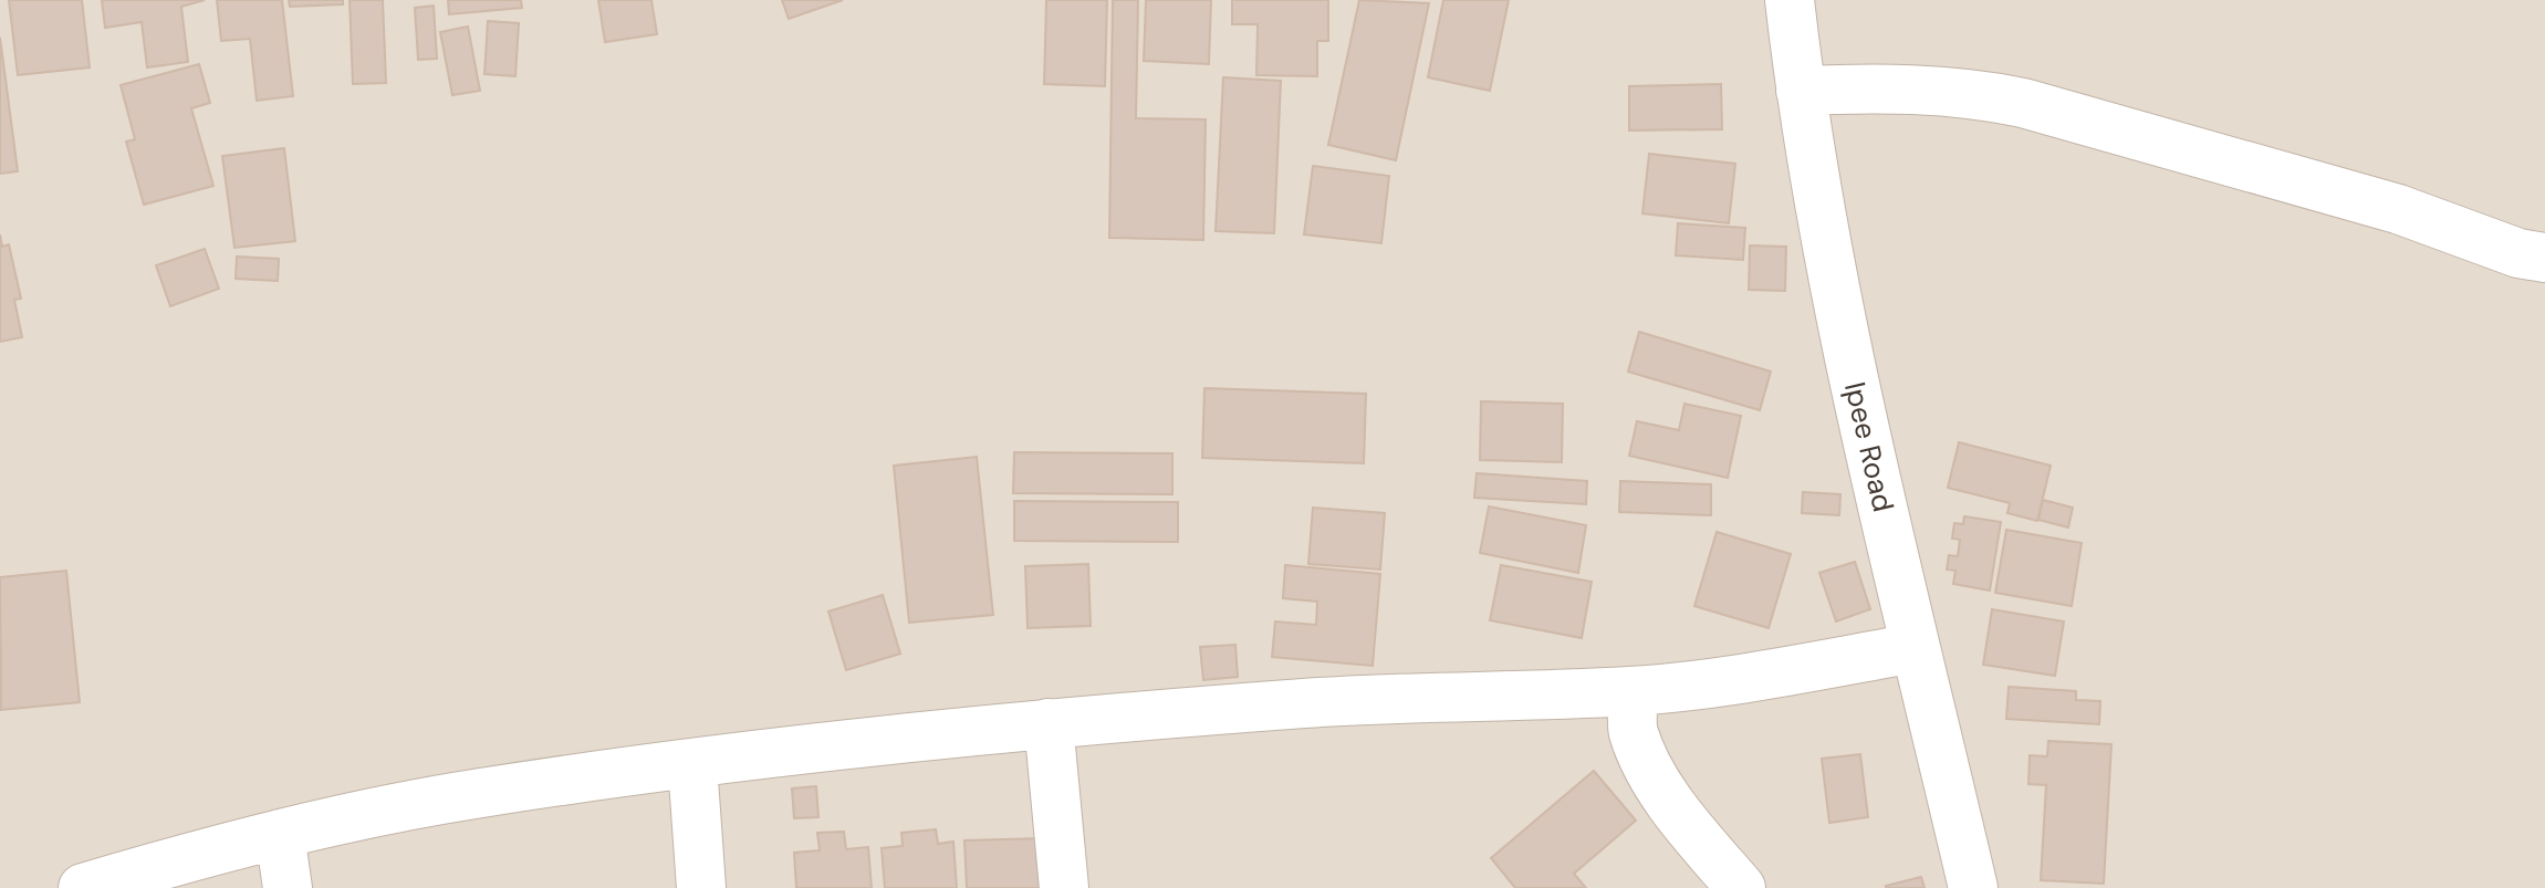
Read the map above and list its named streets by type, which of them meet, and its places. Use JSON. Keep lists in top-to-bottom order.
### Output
{
  "streets": {
    "street": ["Ipee Road"]
  }
}
